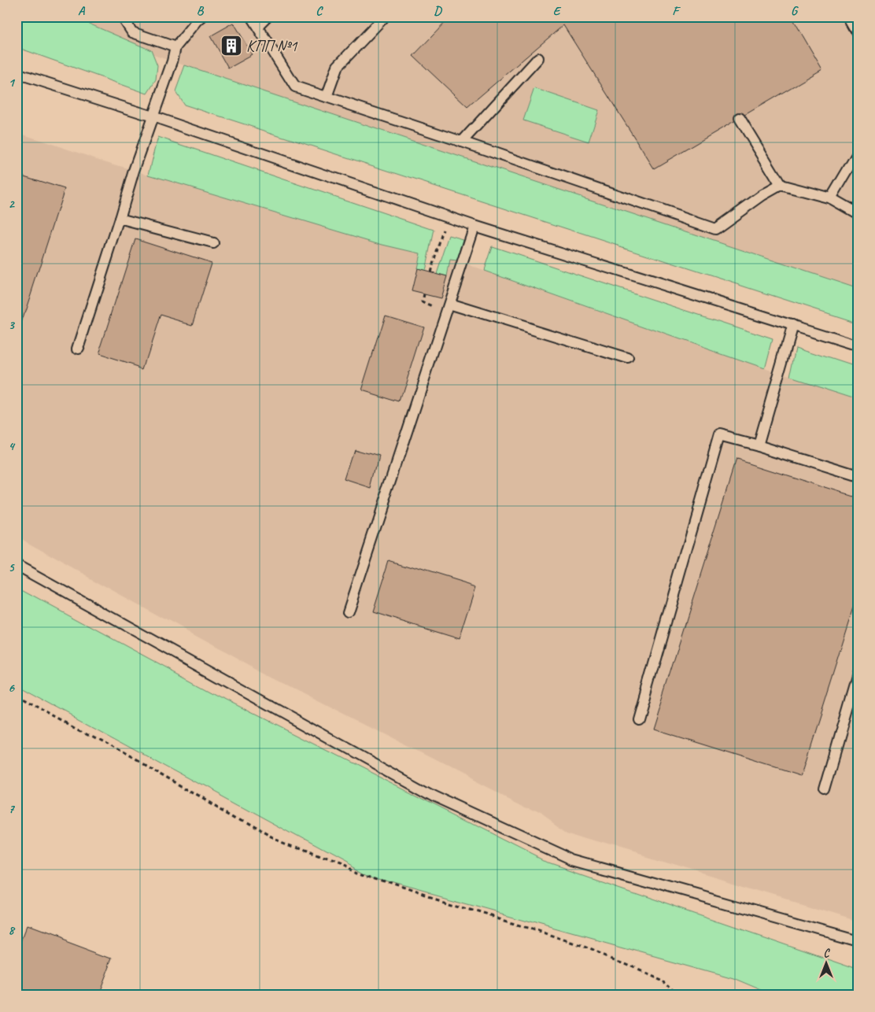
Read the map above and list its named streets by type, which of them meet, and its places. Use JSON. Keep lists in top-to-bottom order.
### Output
{
  "places": {
    "building": ["КПП №1"]
  },
  "north": "top",
  "grid": {
    "columns": [
      "A",
      "B",
      "C",
      "D",
      "E",
      "F",
      "G"
    ],
    "rows": [
      "1",
      "2",
      "3",
      "4",
      "5",
      "6",
      "7",
      "8"
    ]
  }
}
